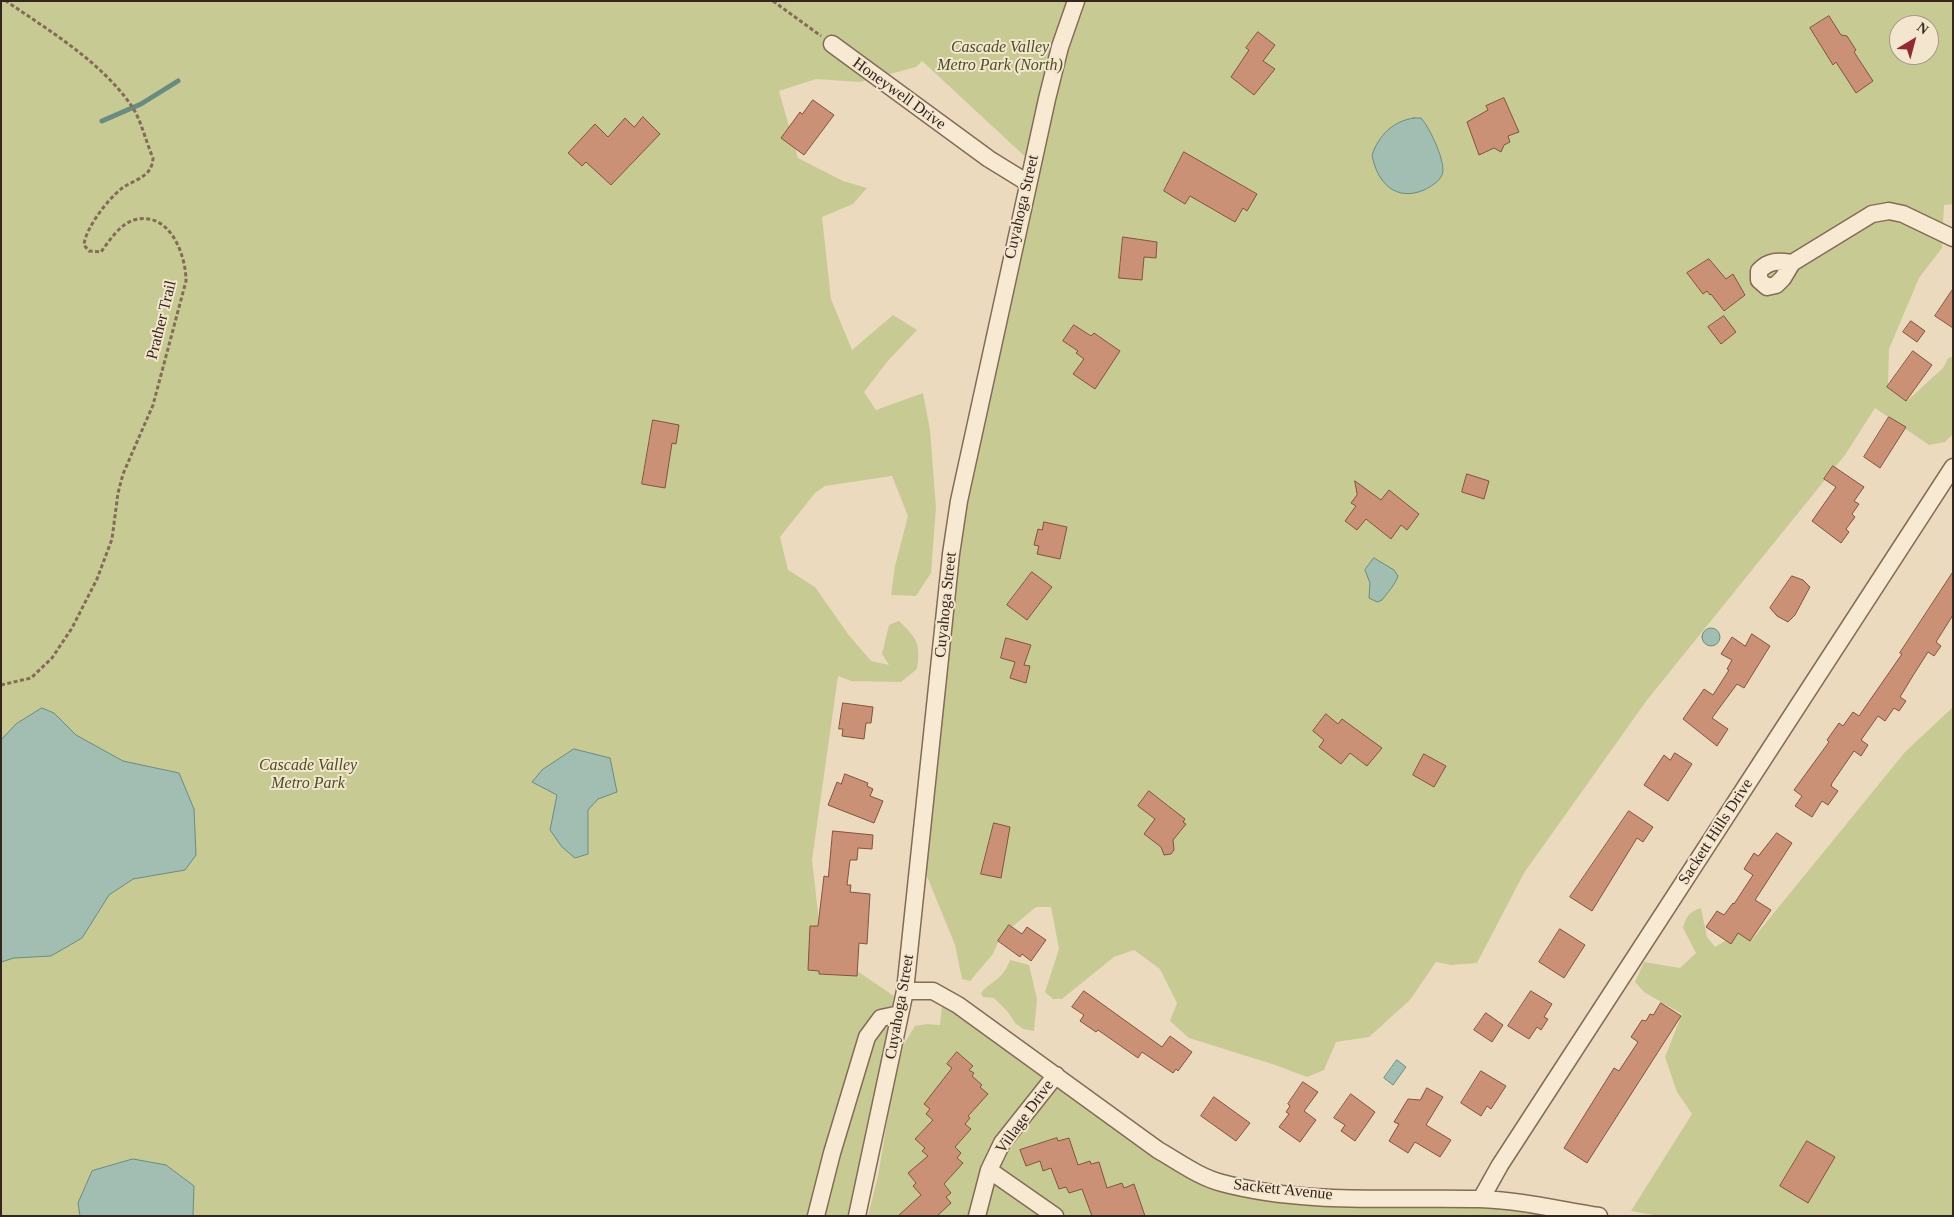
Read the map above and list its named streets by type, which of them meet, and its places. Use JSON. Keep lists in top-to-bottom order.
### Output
{
  "streets": {
    "street": [
      "Honeywell Drive",
      "Cuyahoga Street",
      "Sackett Hills Drive",
      "Village Drive",
      "Sackett Avenue"
    ],
    "path": ["Prather Trail"]
  },
  "crossings": [
    ["Honeywell Drive", "Cuyahoga Street"],
    ["Cuyahoga Street", "Sackett Avenue"],
    ["Sackett Hills Drive", "Sackett Avenue"],
    ["Village Drive", "Sackett Avenue"]
  ],
  "parks": ["Cascade Valley Metro Park (North)", "Cascade Valley Metro Park"],
  "north": "top right"
}
